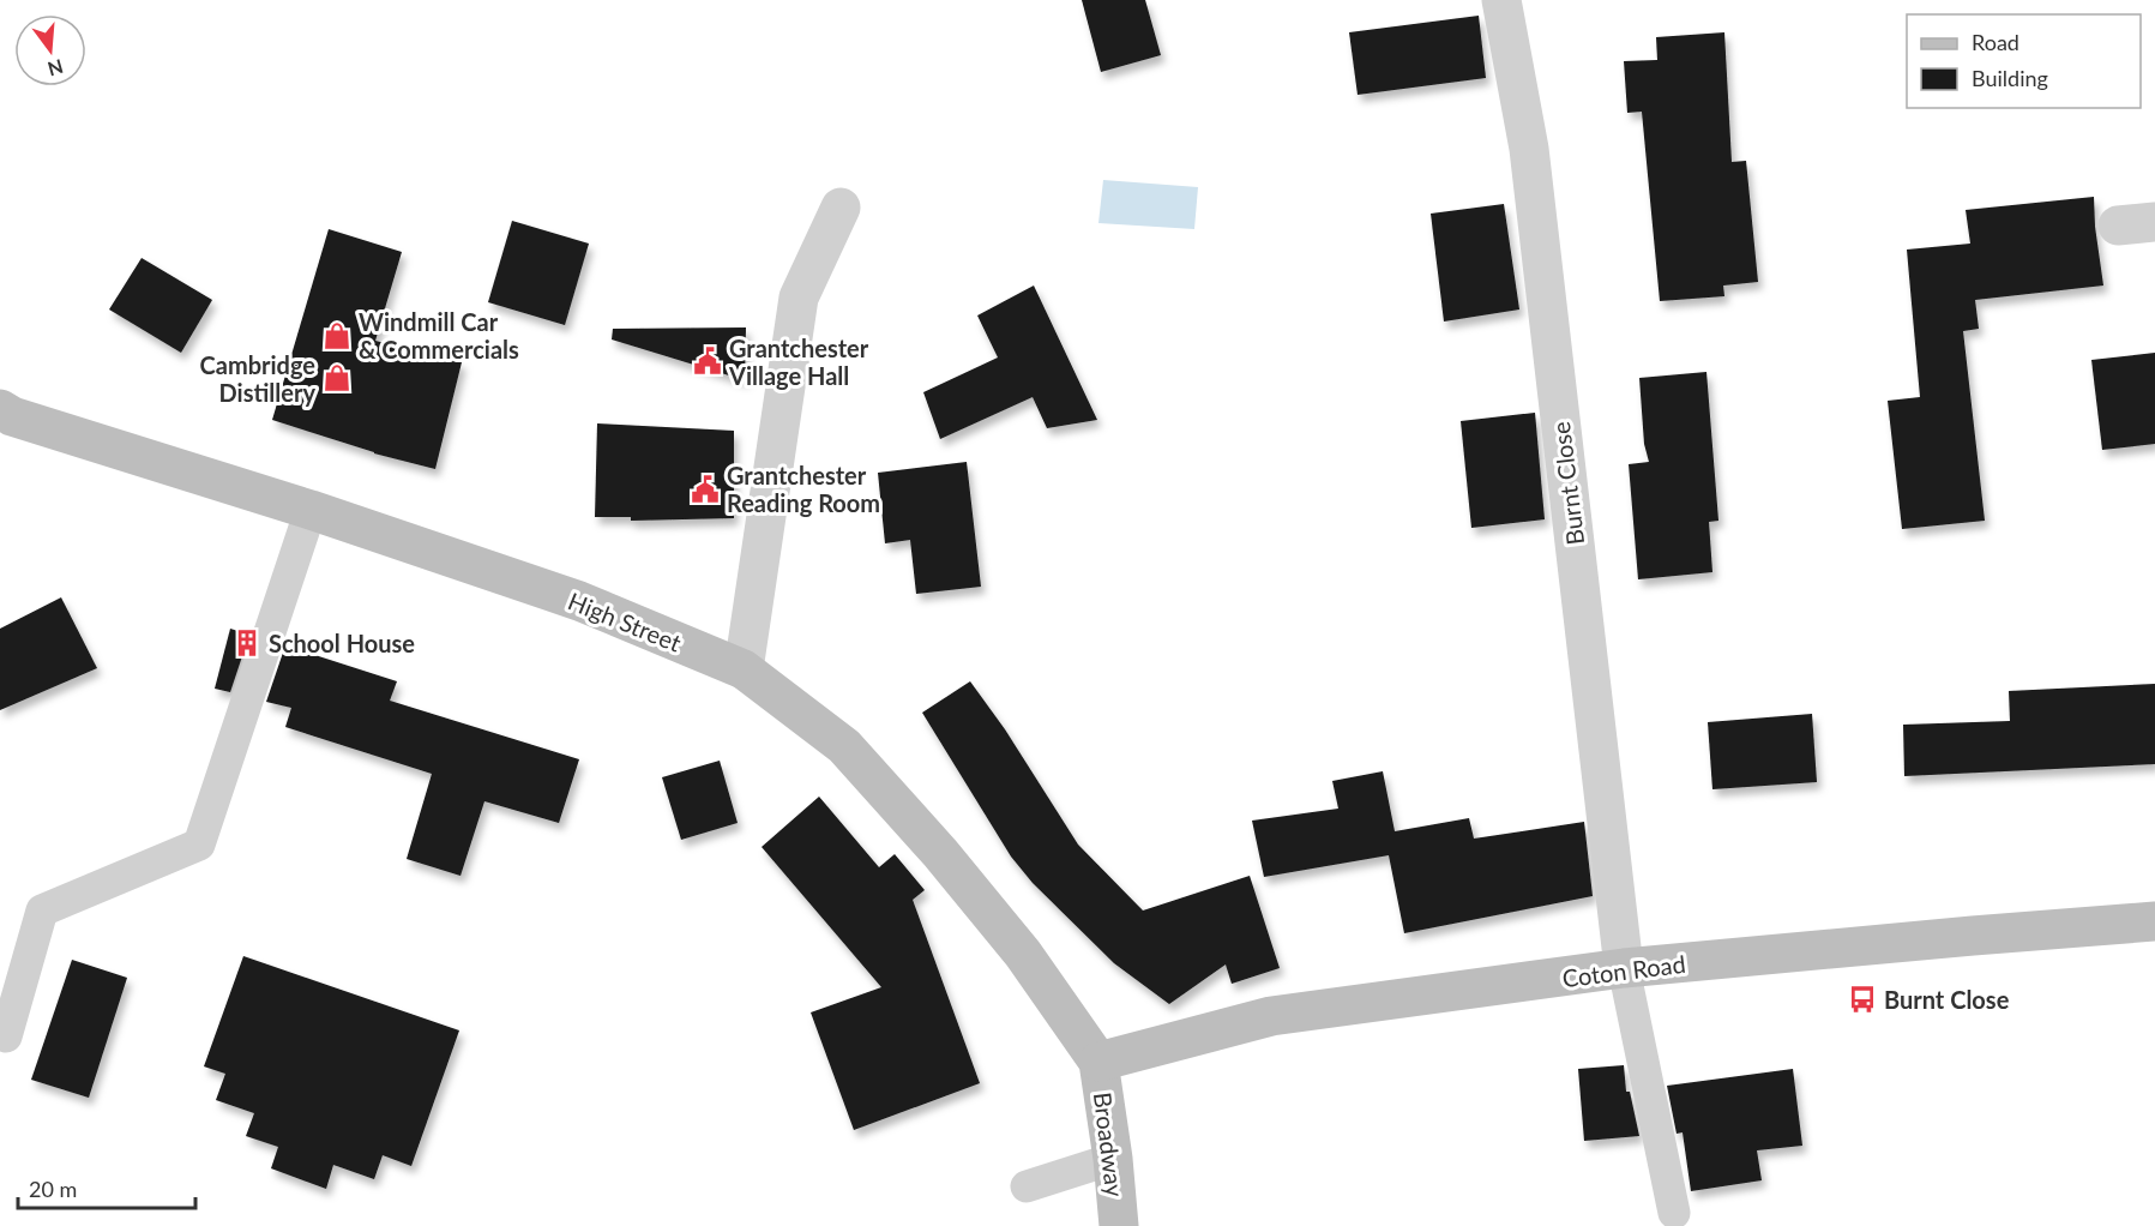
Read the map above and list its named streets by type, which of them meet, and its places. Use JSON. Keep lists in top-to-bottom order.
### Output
{
  "streets": {
    "street": [
      "Burnt Close",
      "High Street",
      "Coton Road",
      "Broadway"
    ]
  },
  "crossings": [
    ["Burnt Close", "Coton Road"],
    ["High Street", "Coton Road"],
    ["High Street", "Broadway"],
    ["Coton Road", "Broadway"]
  ],
  "places": {
    "shop": ["Windmill Car & Commercials", "Cambridge Distillery"],
    "public building": ["Grantchester Village Hall", "Grantchester Reading Room"],
    "building": ["School House"],
    "bus stop": ["Burnt Close"]
  },
  "legend": ["Road", "Building"],
  "scale_bar": "20 m",
  "north": "bottom"
}
